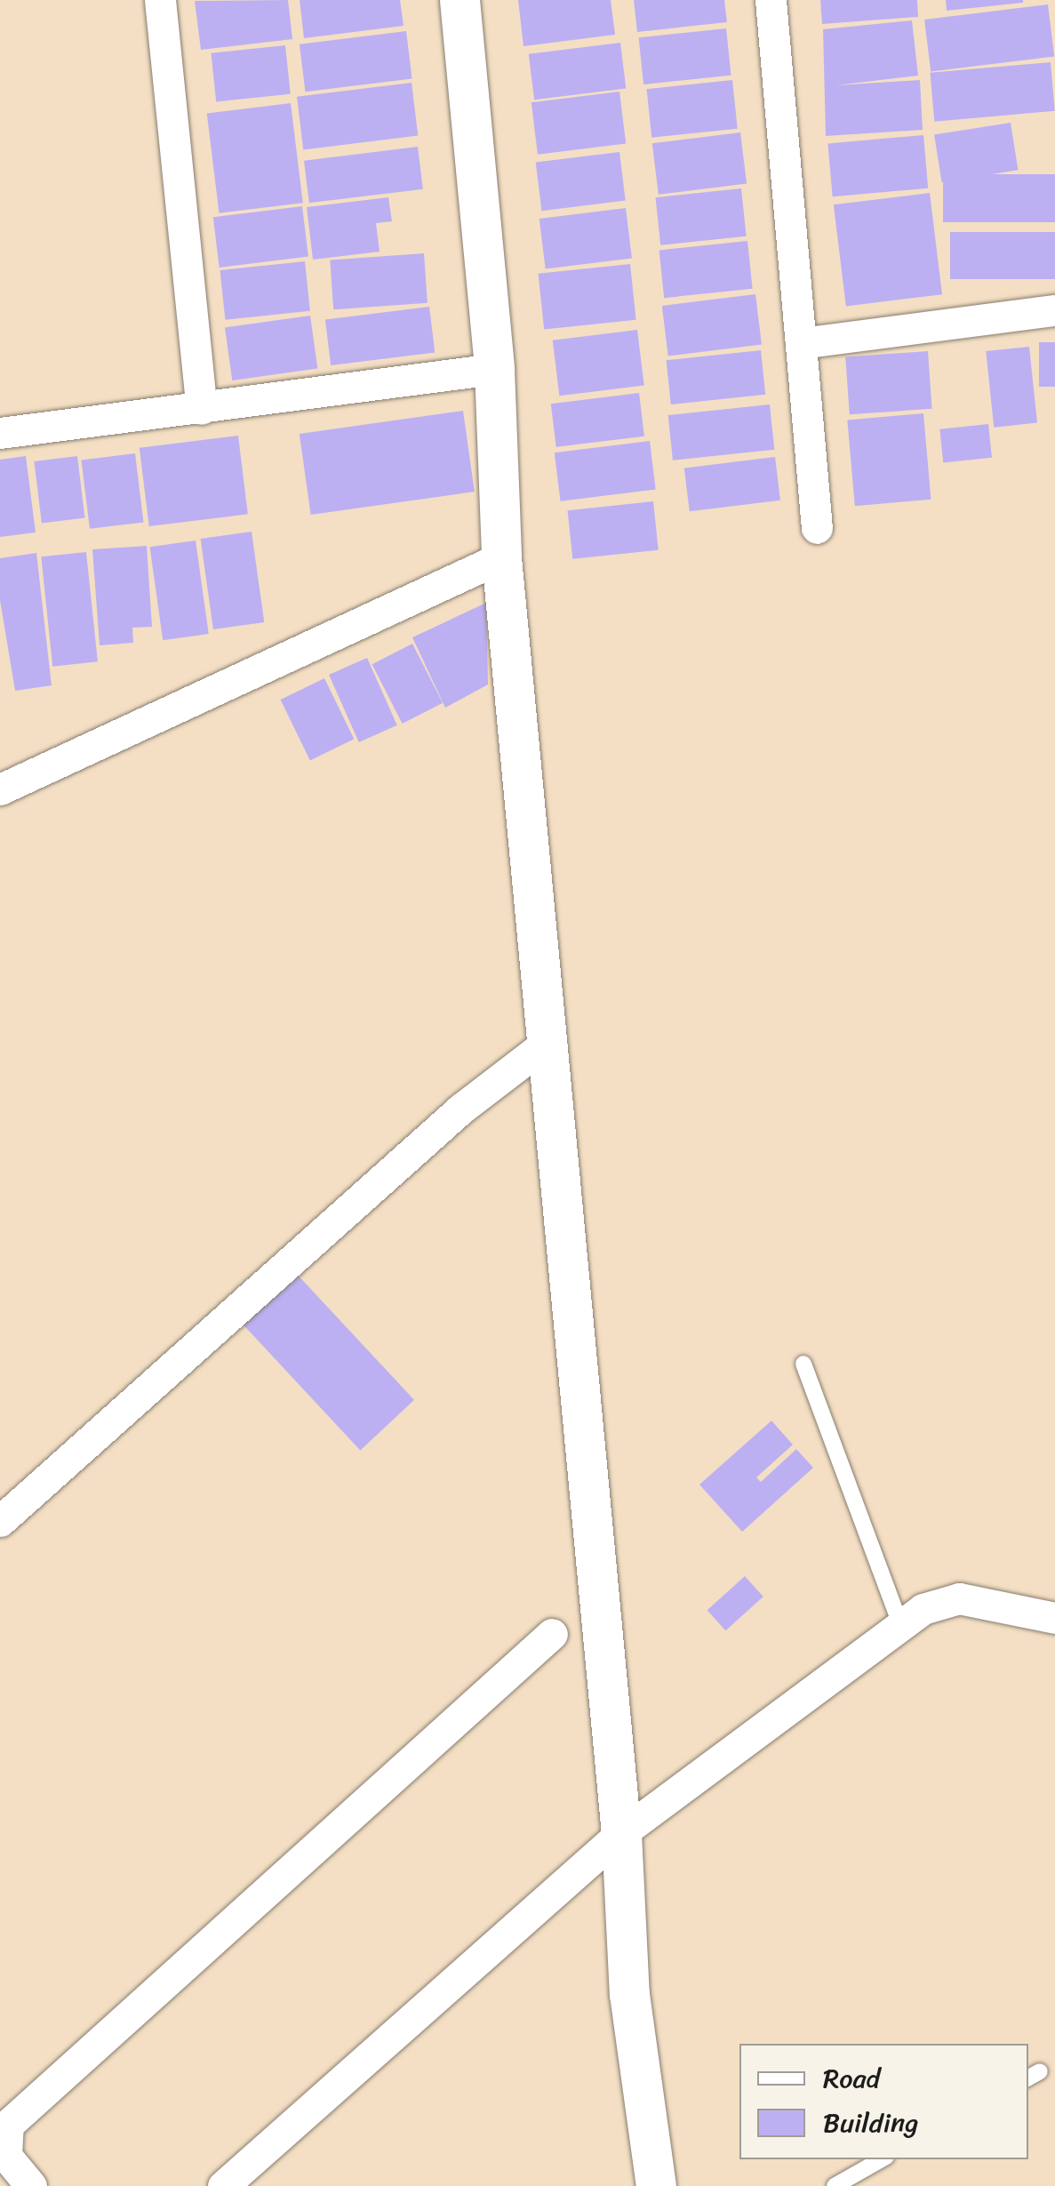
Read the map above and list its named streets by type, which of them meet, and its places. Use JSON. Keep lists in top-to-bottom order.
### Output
{
  "legend": ["Road", "Building"]
}
